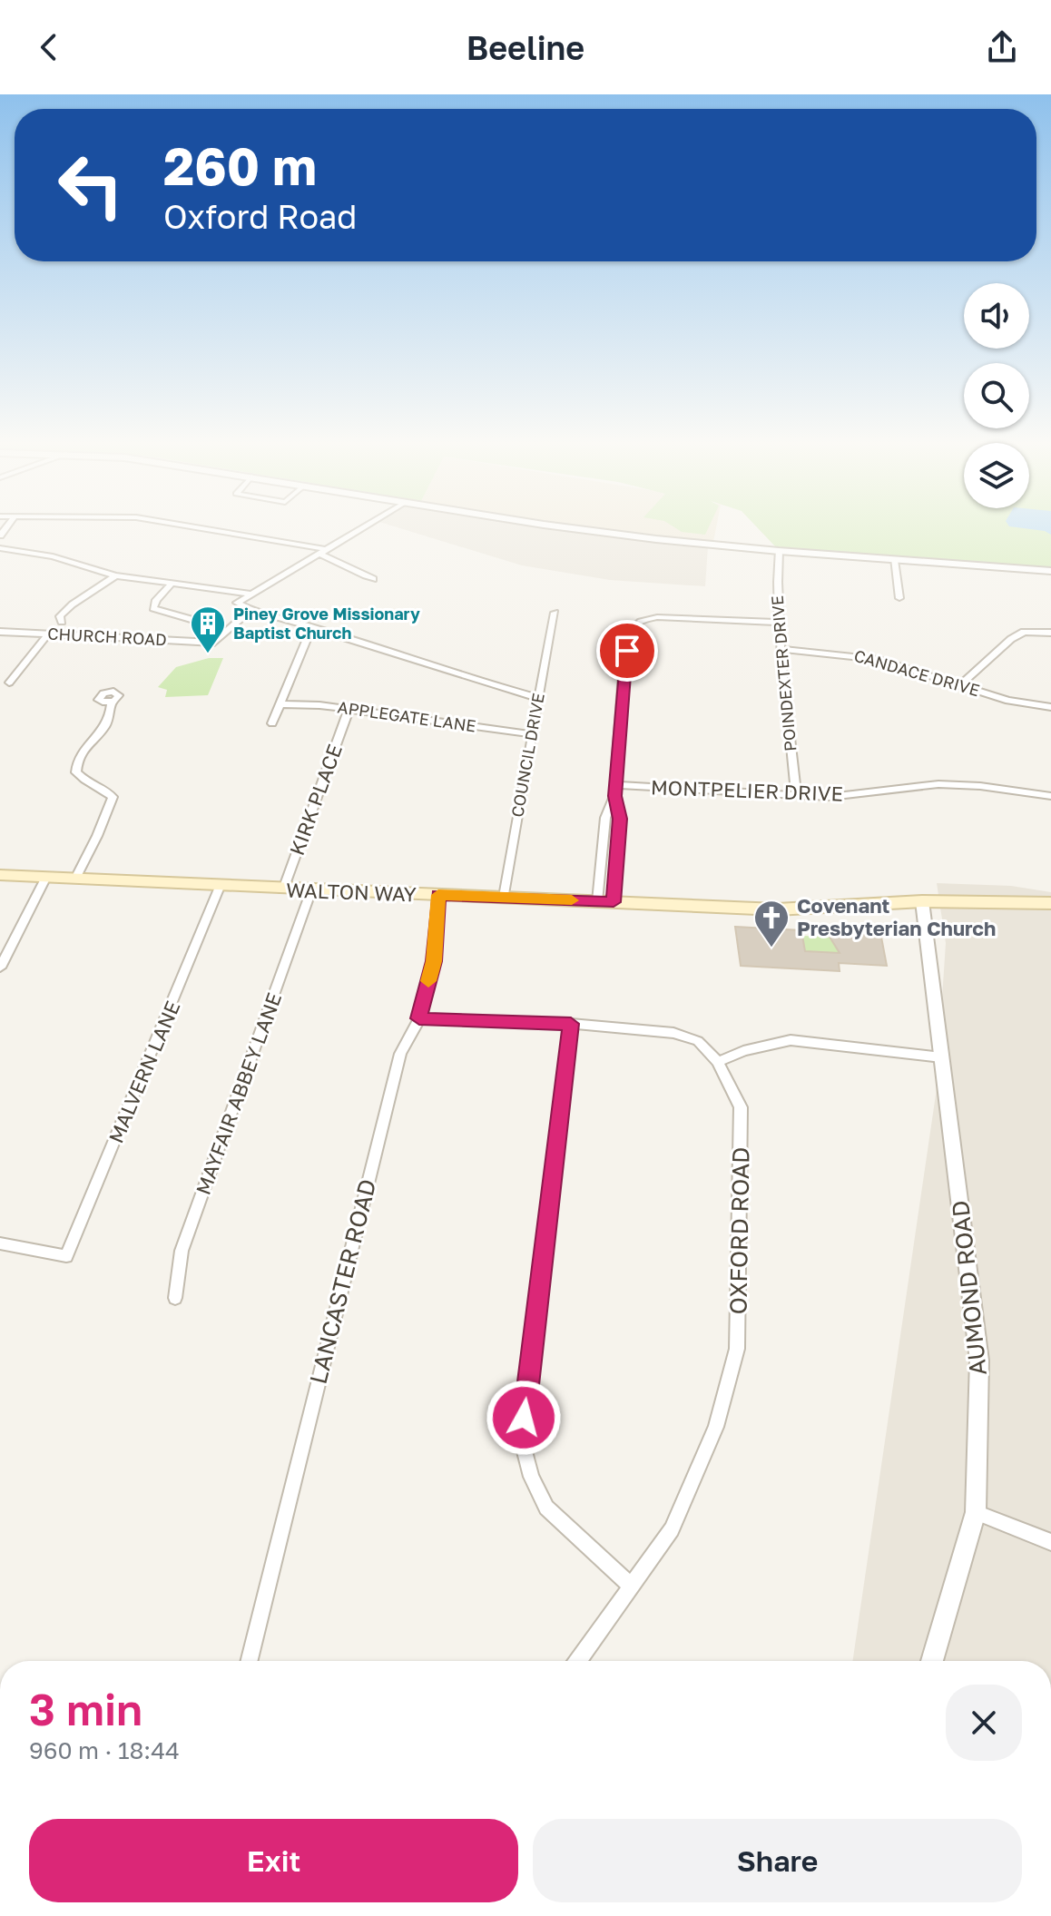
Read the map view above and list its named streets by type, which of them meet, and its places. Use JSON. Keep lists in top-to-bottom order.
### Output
{
  "streets": {
    "main road": ["WALTON WAY"],
    "street": [
      "CHURCH ROAD",
      "POINDEXTER DRIVE",
      "CANDACE DRIVE",
      "APPLEGATE LANE",
      "COUNCIL DRIVE",
      "MONTPELIER DRIVE",
      "KIRK PLACE",
      "MALVERN LANE",
      "MAYFAIR ABBEY LANE",
      "OXFORD ROAD",
      "LANCASTER ROAD",
      "AUMOND ROAD"
    ]
  },
  "crossings": [
    ["POINDEXTER DRIVE", "CANDACE DRIVE"],
    ["POINDEXTER DRIVE", "MONTPELIER DRIVE"],
    ["APPLEGATE LANE", "COUNCIL DRIVE"],
    ["APPLEGATE LANE", "KIRK PLACE"],
    ["COUNCIL DRIVE", "WALTON WAY"],
    ["KIRK PLACE", "WALTON WAY"],
    ["WALTON WAY", "MALVERN LANE"],
    ["WALTON WAY", "MAYFAIR ABBEY LANE"],
    ["WALTON WAY", "LANCASTER ROAD"],
    ["WALTON WAY", "AUMOND ROAD"],
    ["OXFORD ROAD", "LANCASTER ROAD"]
  ],
  "places": {
    "building": ["Piney Grove Missionary Baptist Church"],
    "church": ["Covenant Presbyterian Church"]
  },
  "page": {
    "header": "Beeline",
    "turn": ["260 m", "Oxford Road"],
    "heading": ["3 min", "960 m · 18:44"],
    "buttons": ["Exit", "Share"]
  }
}
